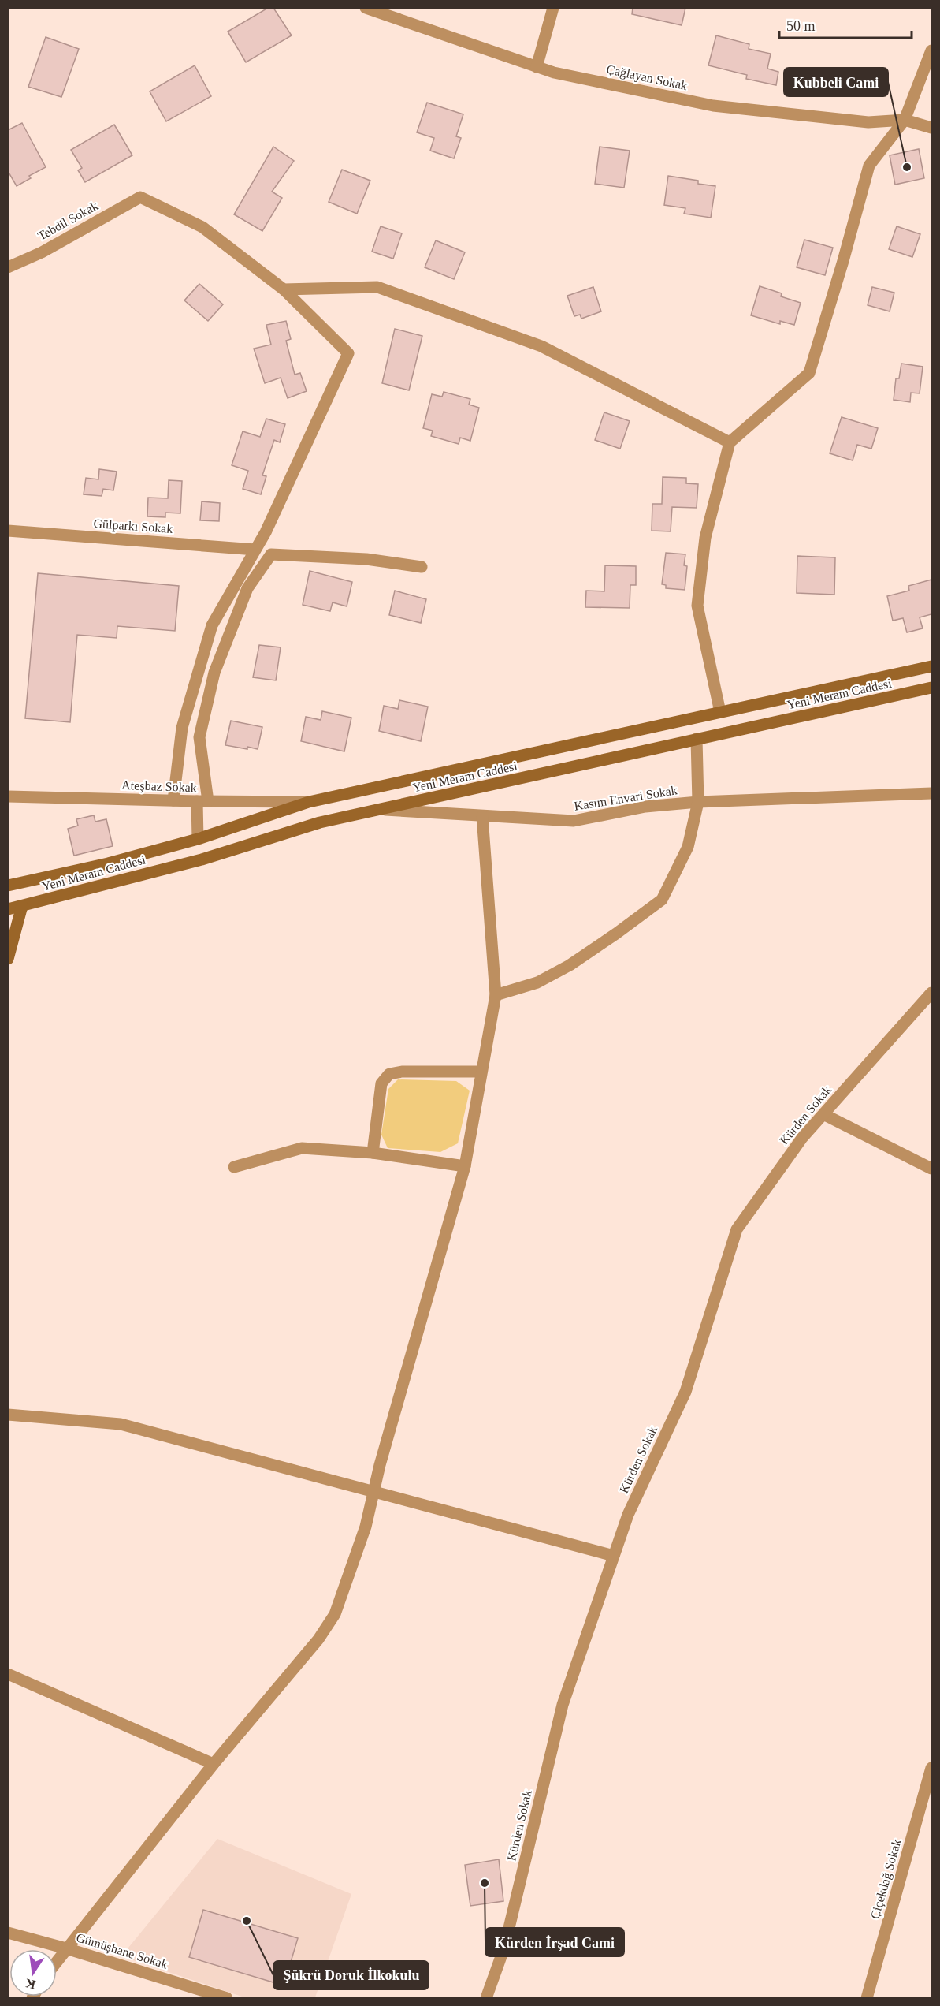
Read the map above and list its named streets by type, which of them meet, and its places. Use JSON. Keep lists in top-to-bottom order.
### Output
{
  "streets": {
    "main road": ["Yeni Meram Caddesi"],
    "street": [
      "Çağlayan Sokak",
      "Tebdil Sokak",
      "Gülparkı Sokak",
      "Ateşbaz Sokak",
      "Kasım Envari Sokak",
      "Kürden Sokak",
      "Çiçekdağ Sokak",
      "Gümüşhane Sokak"
    ]
  },
  "crossings": [
    ["Yeni Meram Caddesi", "Ateşbaz Sokak"],
    ["Yeni Meram Caddesi", "Kasım Envari Sokak"]
  ],
  "places": ["Kubbeli Cami", "Kürden İrşad Cami", "Şükrü Doruk İlkokulu"],
  "scale_bar": "50 m",
  "north": "bottom"
}
